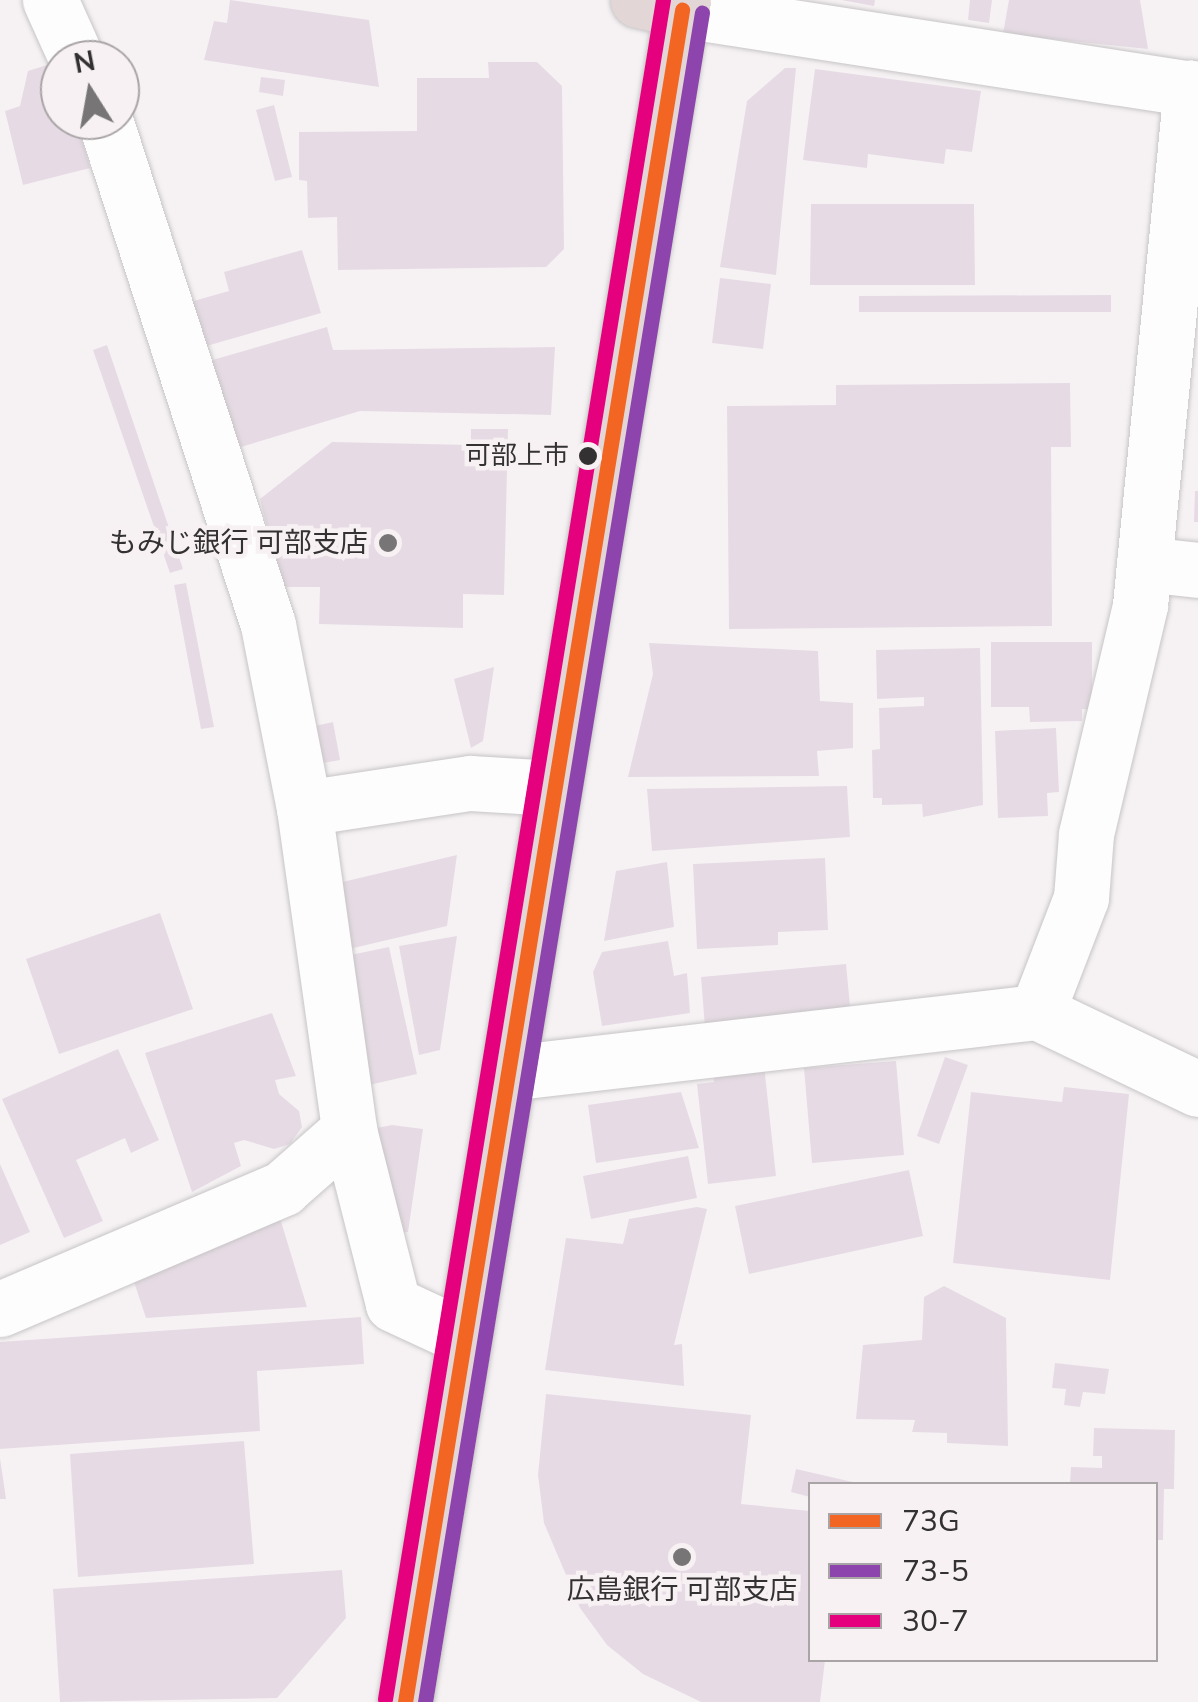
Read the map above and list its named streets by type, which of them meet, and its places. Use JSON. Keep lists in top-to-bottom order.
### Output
{
  "places": ["可部上市", "もみじ銀行 可部支店", "広島銀行 可部支店"],
  "lines": ["transit line 30-7", "transit line 73G", "transit line 73-5"],
  "legend": ["73G", "73-5", "30-7"],
  "north": "top"
}
